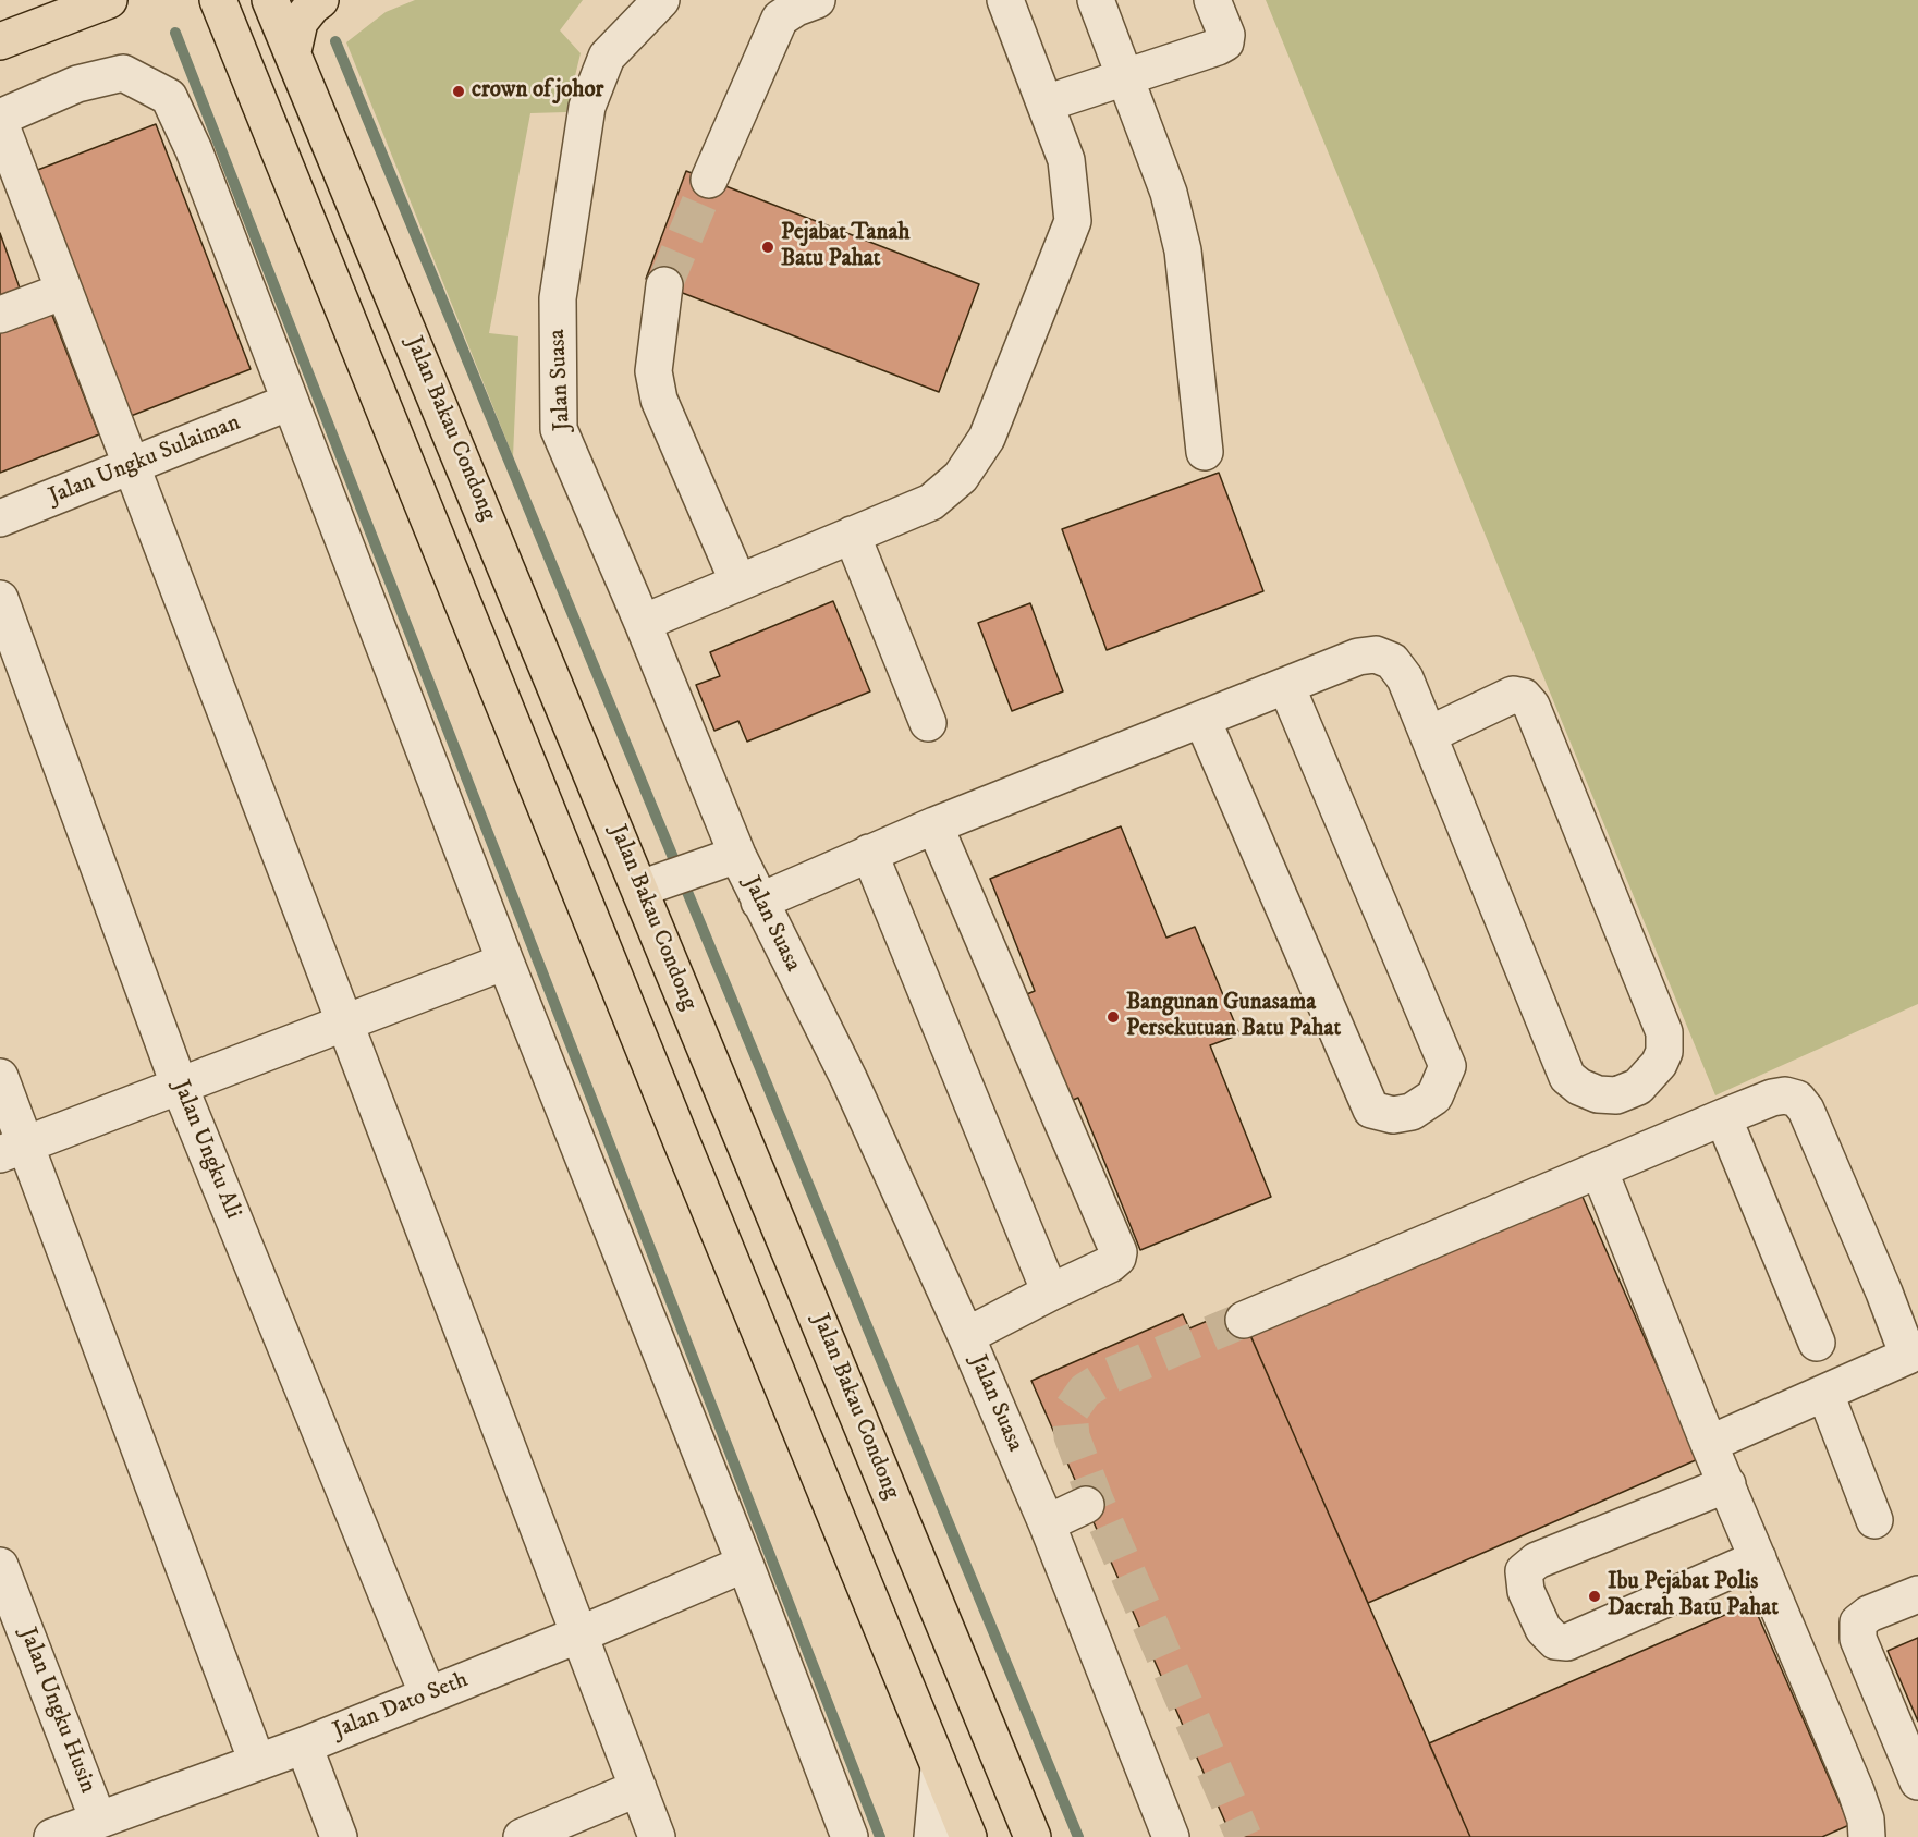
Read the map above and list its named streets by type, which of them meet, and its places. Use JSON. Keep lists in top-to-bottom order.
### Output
{
  "streets": {
    "main road": ["Jalan Bakau Condong"],
    "street": [
      "Jalan Suasa",
      "Jalan Ungku Sulaiman",
      "Jalan Ungku Ali",
      "Jalan Dato Seth",
      "Jalan Ungku Husin"
    ]
  },
  "crossings": [
    ["Jalan Ungku Ali", "Jalan Dato Seth"],
    ["Jalan Dato Seth", "Jalan Ungku Husin"]
  ],
  "places": [
    "crown of johor",
    "Pejabat Tanah Batu Pahat",
    "Bangunan Gunasama Persekutuan Batu Pahat",
    "Ibu Pejabat Polis Daerah Batu Pahat"
  ]
}
